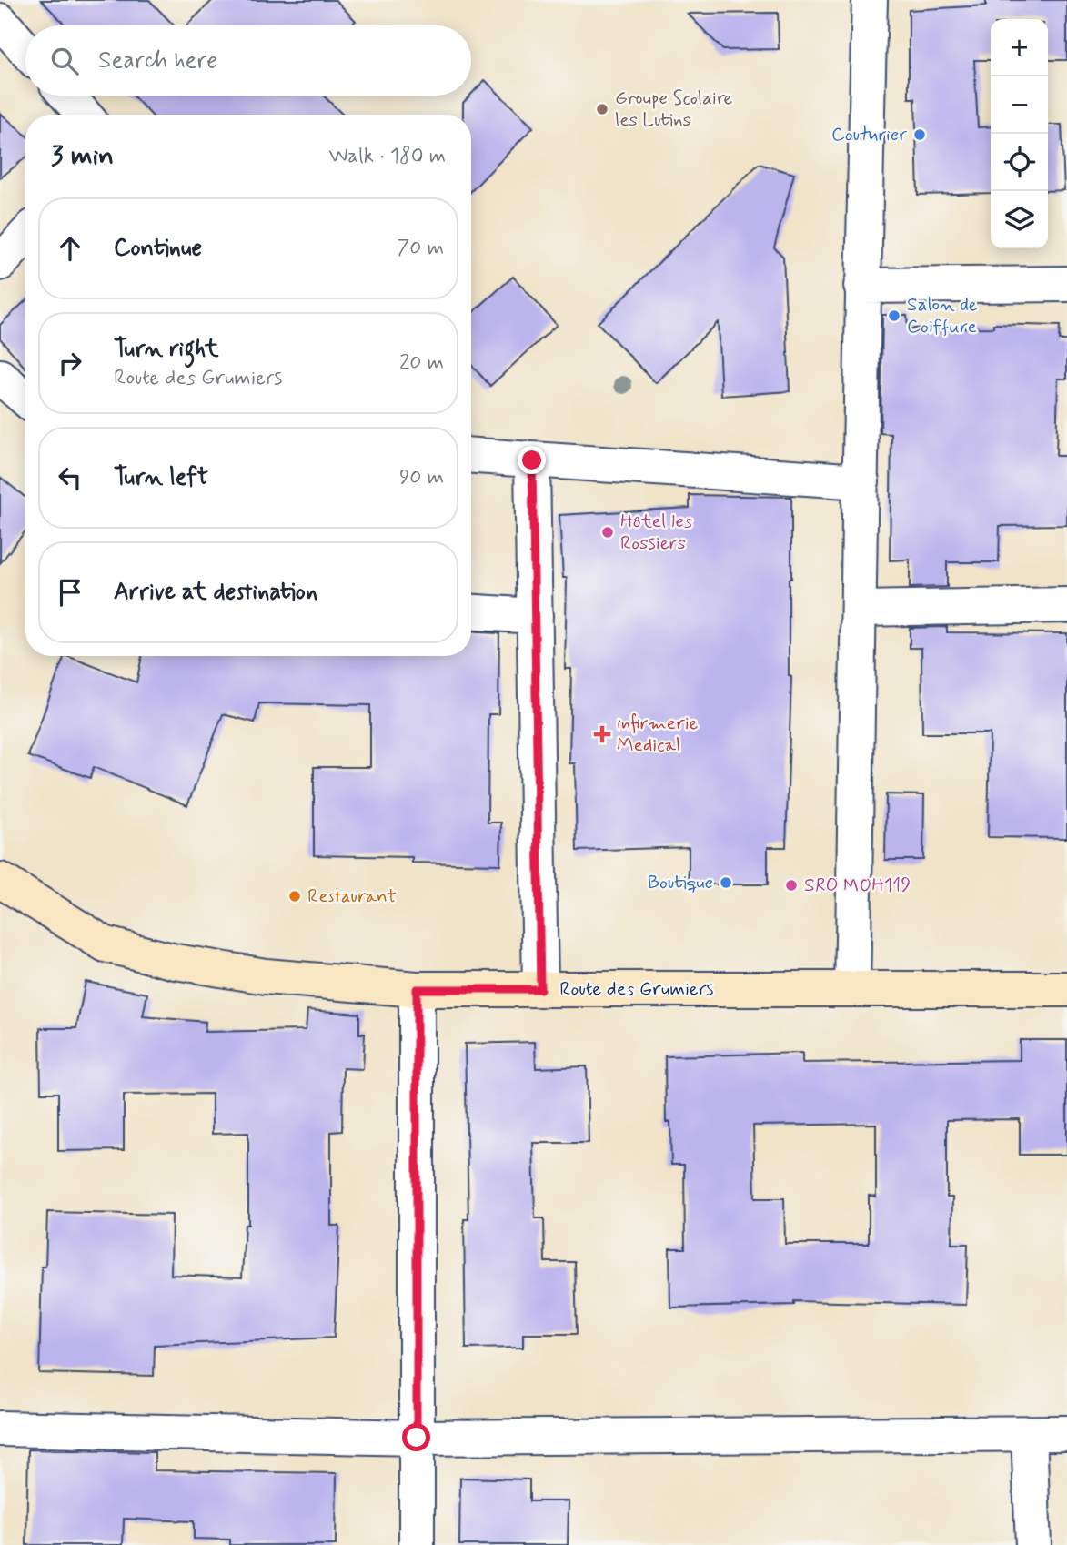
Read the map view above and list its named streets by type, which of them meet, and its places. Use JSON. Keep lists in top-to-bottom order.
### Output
{
  "streets": {
    "main road": ["Route des Grumiers"]
  },
  "places": {
    "other": [
      "Groupe Scolaire les Lutins",
      "Couturier",
      "Salon de Coiffure",
      "Hôtel les Rossiers",
      "Boutique",
      "SRO MOH119",
      "Restaurant"
    ],
    "health": ["infirmerie Medical"]
  },
  "page": {
    "map_buttons": ["+", "−"],
    "search": "Search here",
    "heading": ["3 min", "Walk · 180 m"],
    "list": [
      ["Continue", "70 m"],
      ["Turn right", "Route des Grumiers", "20 m"],
      ["Turn left", "90 m"],
      "Arrive at destination"
    ]
  }
}
